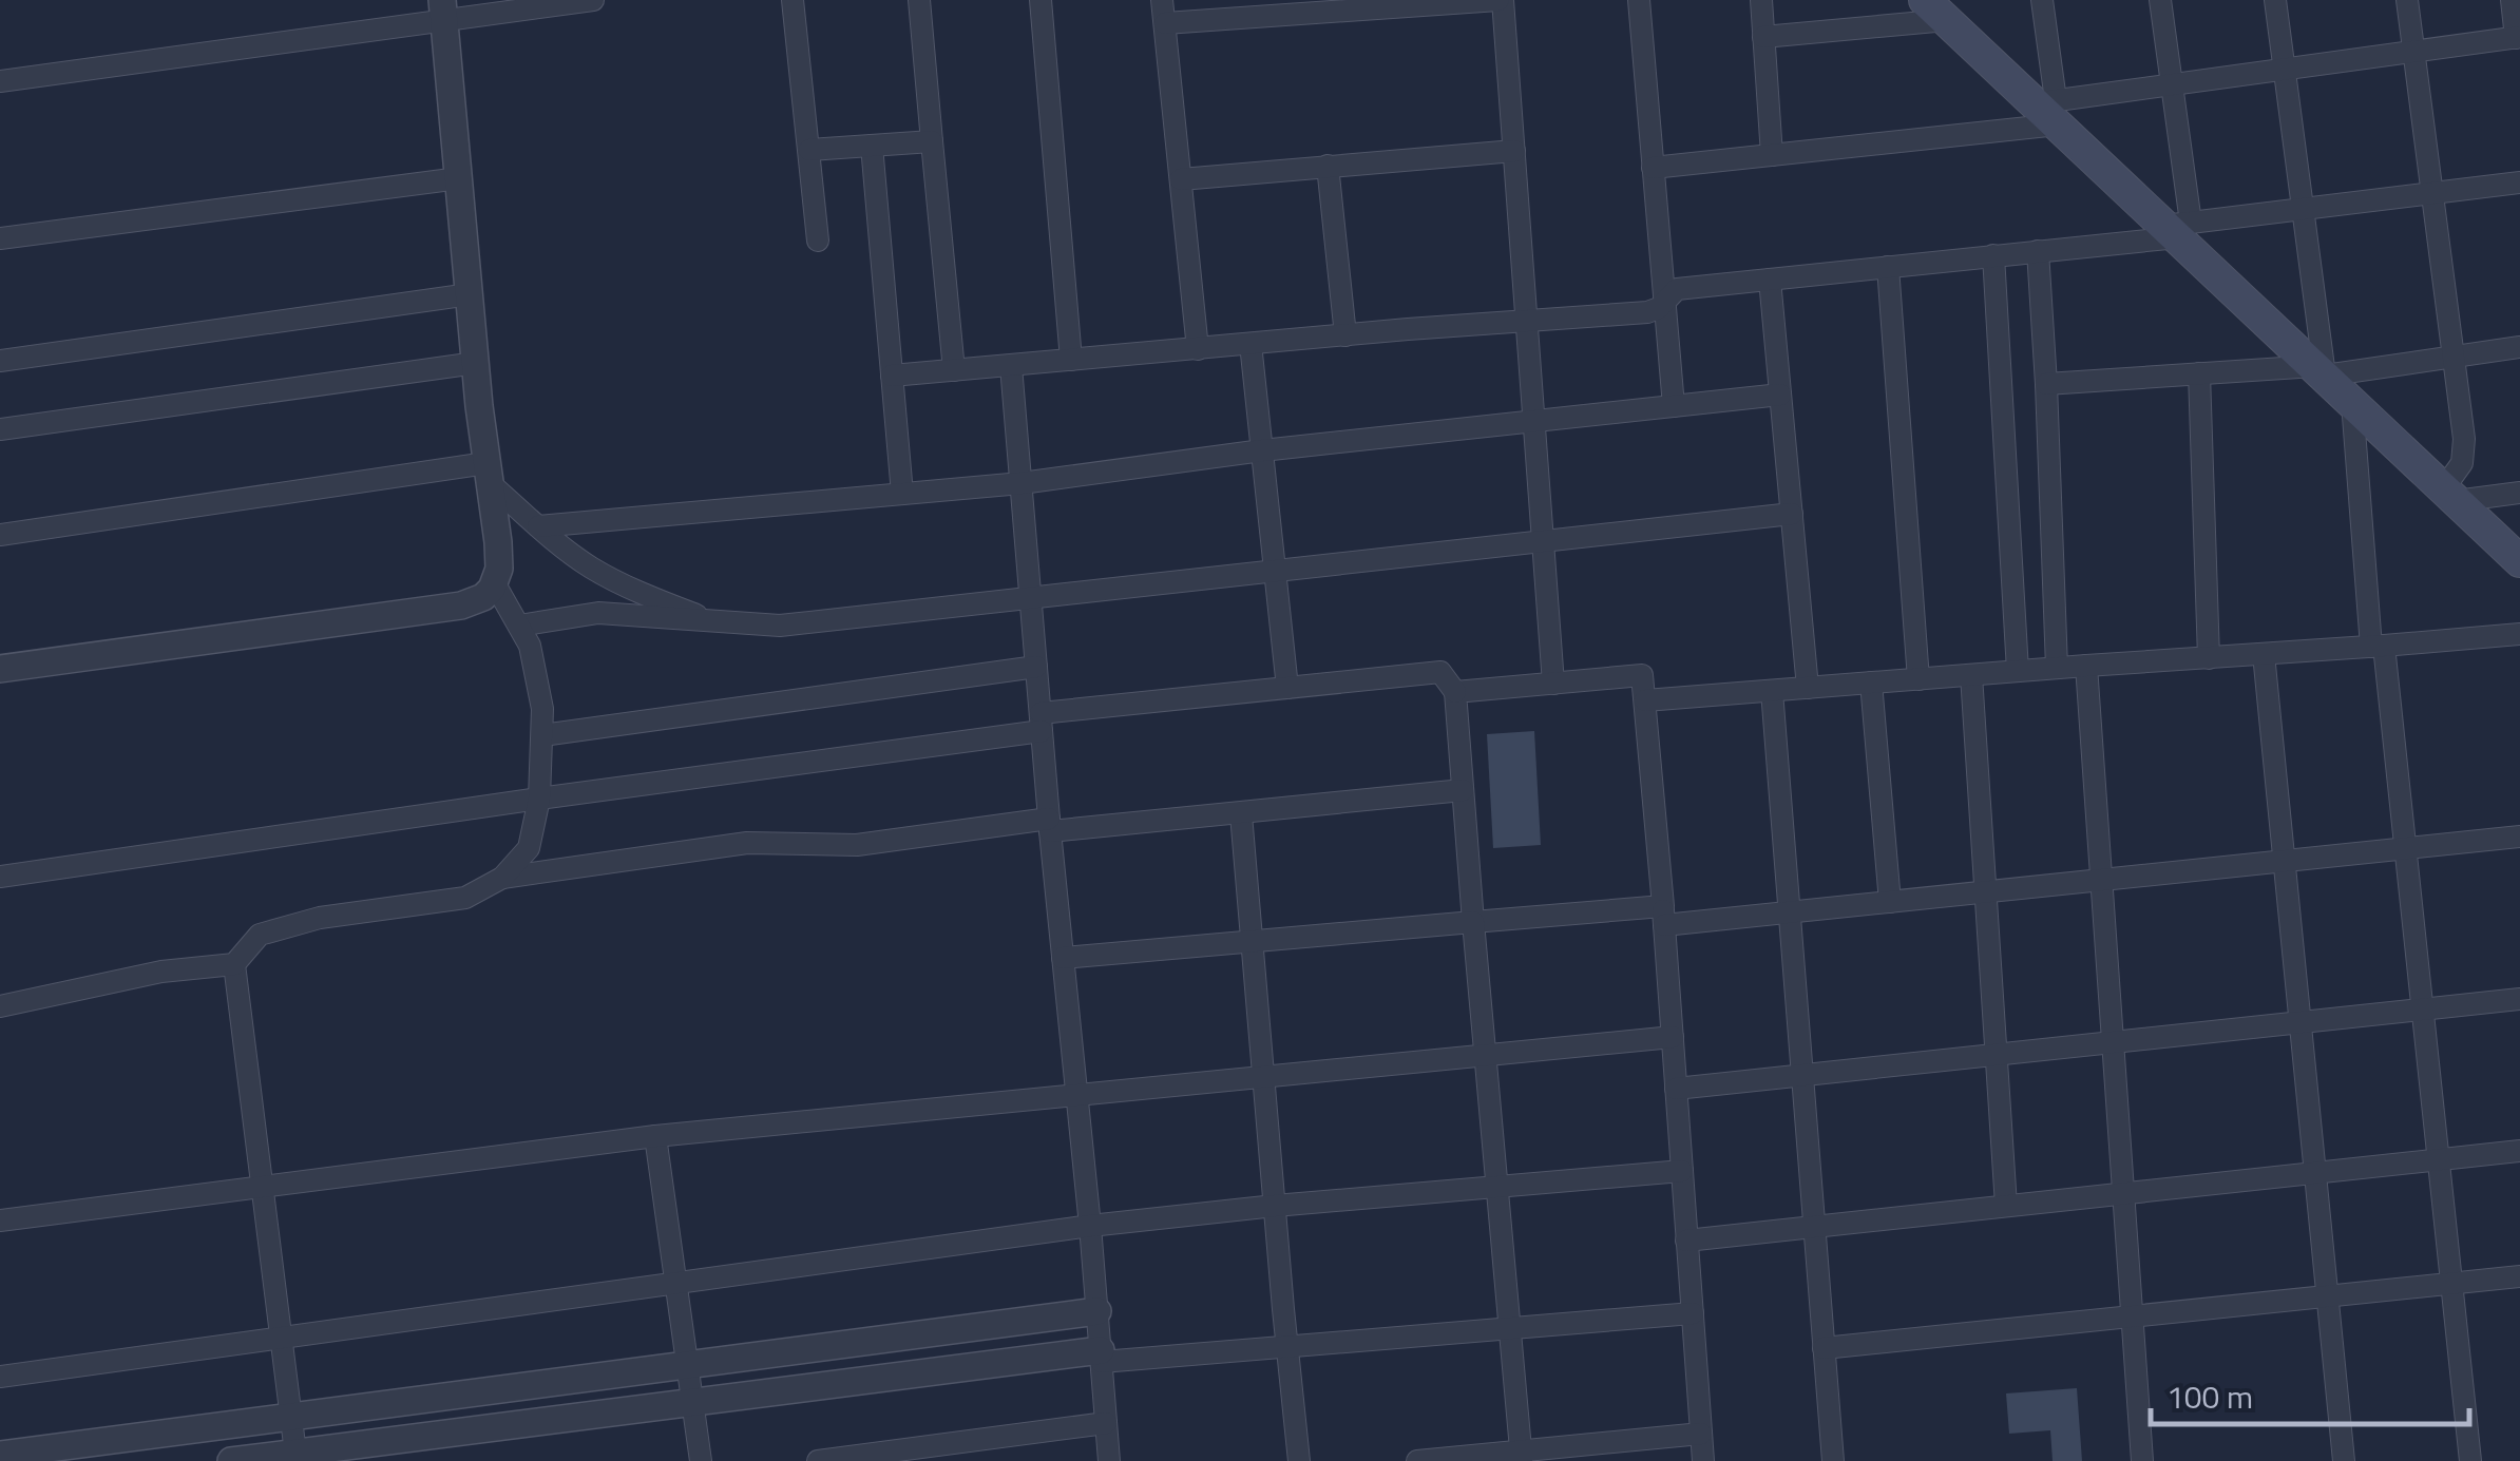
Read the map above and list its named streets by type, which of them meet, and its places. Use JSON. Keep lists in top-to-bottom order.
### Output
{
  "scale_bar": "100 m"
}
